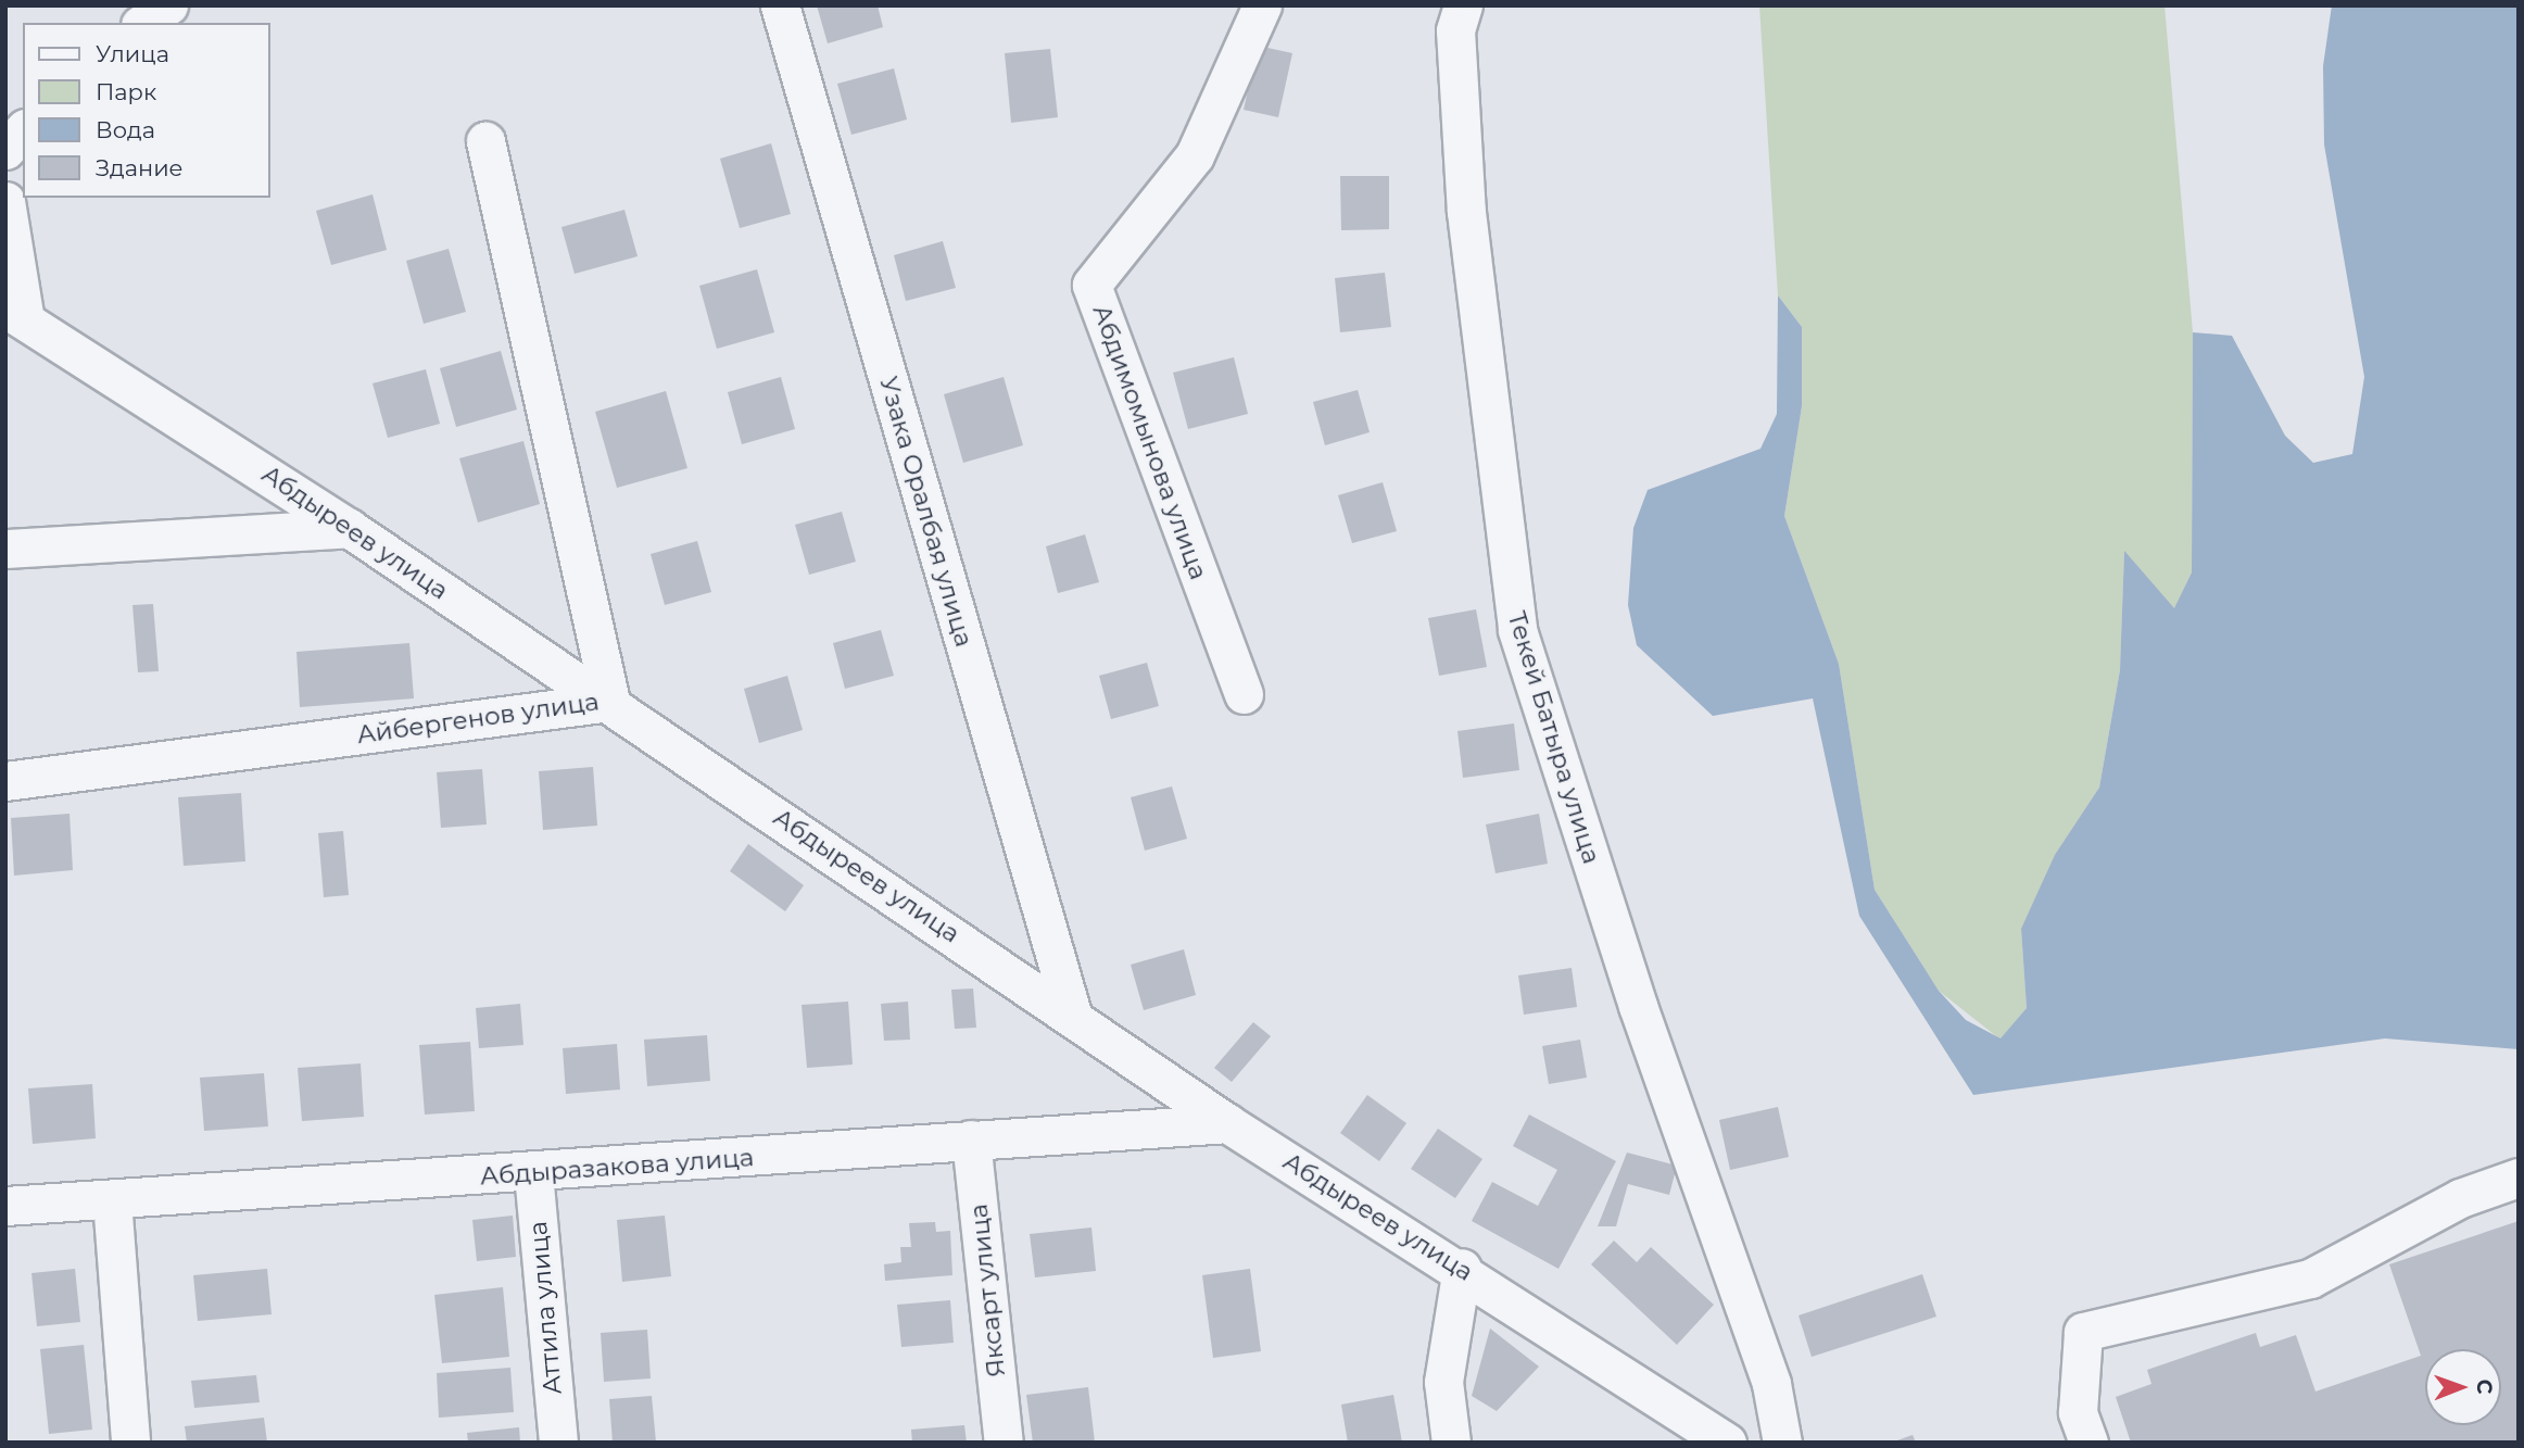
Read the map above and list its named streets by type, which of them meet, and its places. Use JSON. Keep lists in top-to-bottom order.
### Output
{
  "streets": {
    "street": [
      "Абдимомынова улица",
      "Узака Оралбая улица",
      "Абдыреев улица",
      "Айбергенов улица",
      "Текей Батыра улица",
      "Абдыразакова улица",
      "Яксарт улица",
      "Аттила улица"
    ]
  },
  "crossings": [
    ["Узака Оралбая улица", "Абдыреев улица"],
    ["Абдыреев улица", "Айбергенов улица"],
    ["Абдыреев улица", "Абдыразакова улица"],
    ["Абдыразакова улица", "Яксарт улица"],
    ["Абдыразакова улица", "Аттила улица"]
  ],
  "legend": [
    "Улица",
    "Парк",
    "Вода",
    "Здание"
  ],
  "north": "right"
}
